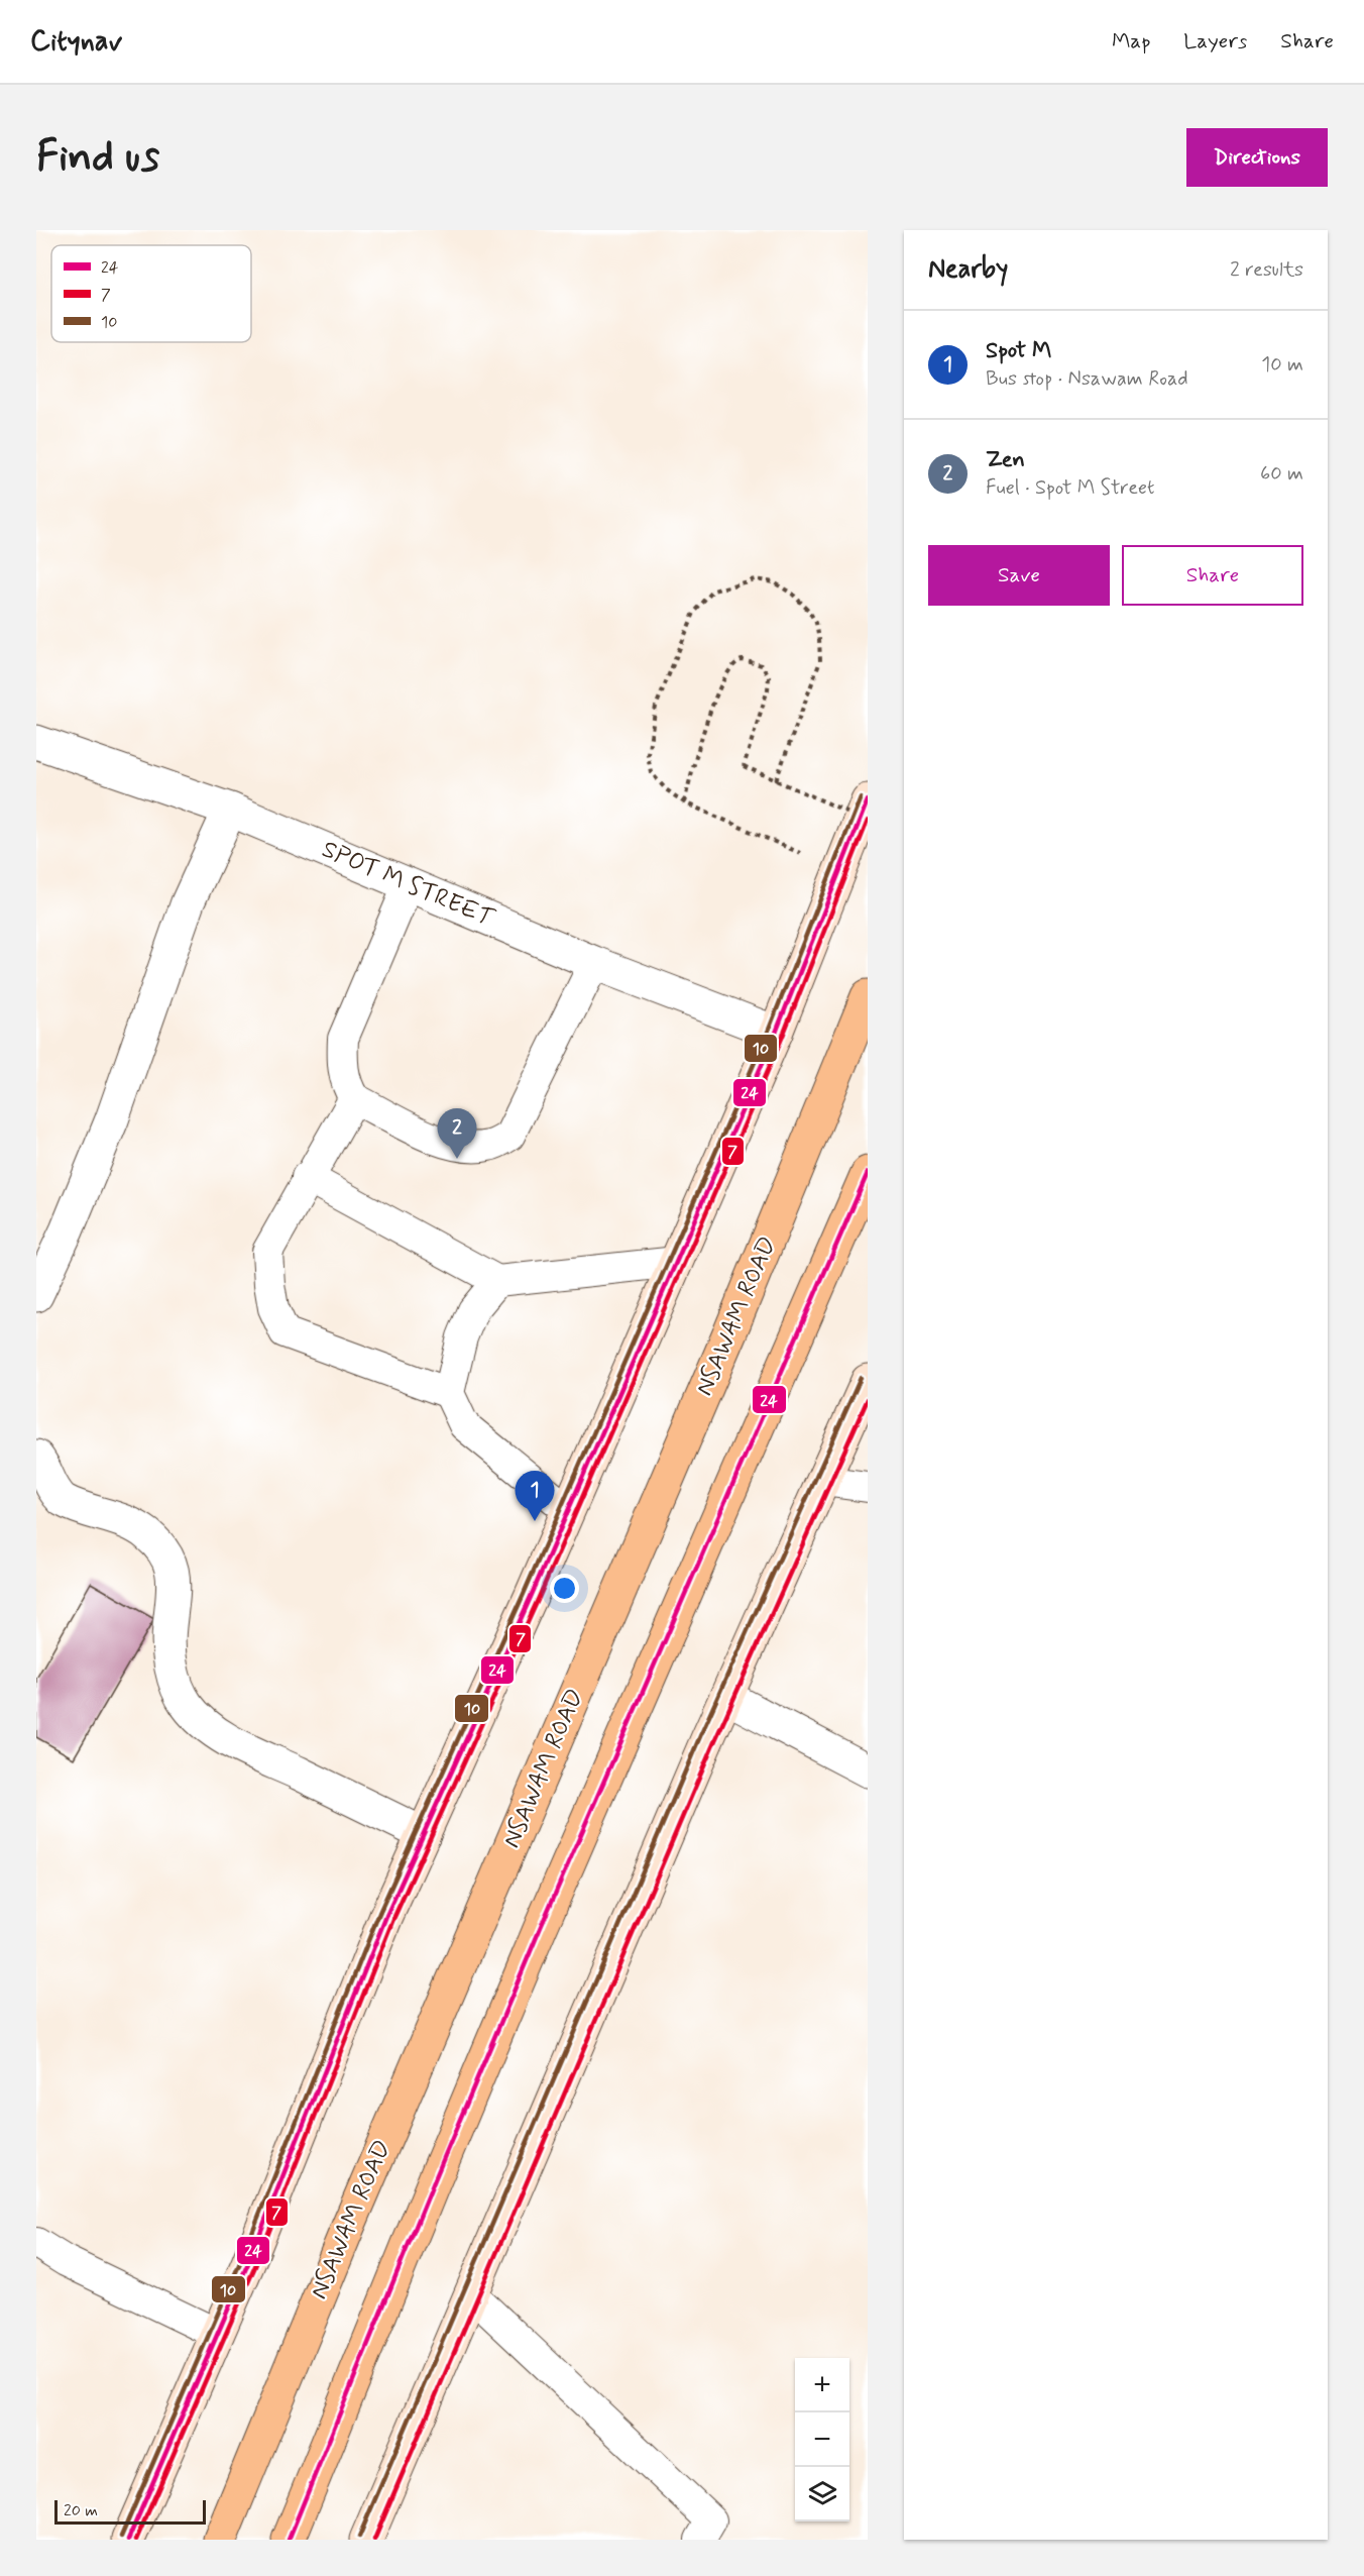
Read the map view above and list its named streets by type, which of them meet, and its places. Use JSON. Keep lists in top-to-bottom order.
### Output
{
  "streets": {
    "highway": ["NSAWAM ROAD"],
    "street": ["SPOT M STREET"]
  },
  "lines": ["transit line 10", "transit line 24", "transit line 7"],
  "legend": ["24", "7", "10"],
  "scale_bar": "20 m",
  "page": {
    "header": "Citynav",
    "nav": ["Map", "Layers", "Share"],
    "buttons": [
      "Directions",
      ["Save", "Share"]
    ],
    "title": "Find us",
    "heading": ["Nearby", "2 results"],
    "list": [
      {
        "mark": "1",
        "name": "Spot M",
        "note": "Bus stop · Nsawam Road",
        "value": "10 m"
      },
      {
        "mark": "2",
        "name": "Zen",
        "note": "Fuel · Spot M Street",
        "value": "60 m"
      }
    ],
    "pins": ["2", "1"],
    "map_buttons": ["+", "−"],
    "scale": "20 m"
  }
}
